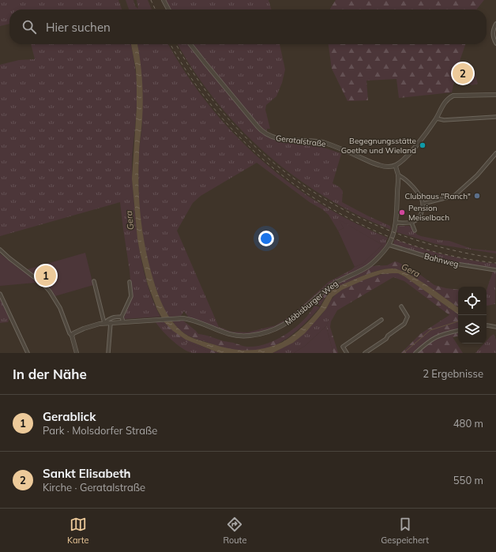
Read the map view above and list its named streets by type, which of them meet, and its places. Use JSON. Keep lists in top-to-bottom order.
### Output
{
  "streets": {
    "street": ["Geratalstraße", "Bahnweg", "Möbisburger Weg"]
  },
  "crossings": [
    ["Geratalstraße", "Möbisburger Weg"],
    ["Bahnweg", "Möbisburger Weg"]
  ],
  "water": ["Gera"],
  "places": ["Begegnungsstätte Goethe und Wieland", "Clubhaus \"Ranch\"", "Pension Meiselbach"],
  "page": {
    "search": "Hier suchen",
    "pins": ["2", "1"],
    "heading": ["In der Nähe", "2 Ergebnisse"],
    "list": [
      {
        "mark": "1",
        "name": "Gerablick",
        "note": "Park · Molsdorfer Straße",
        "value": "480 m"
      },
      {
        "mark": "2",
        "name": "Sankt Elisabeth",
        "note": "Kirche · Geratalstraße",
        "value": "550 m"
      }
    ],
    "nav": ["Karte", "Route", "Gespeichert"]
  }
}
